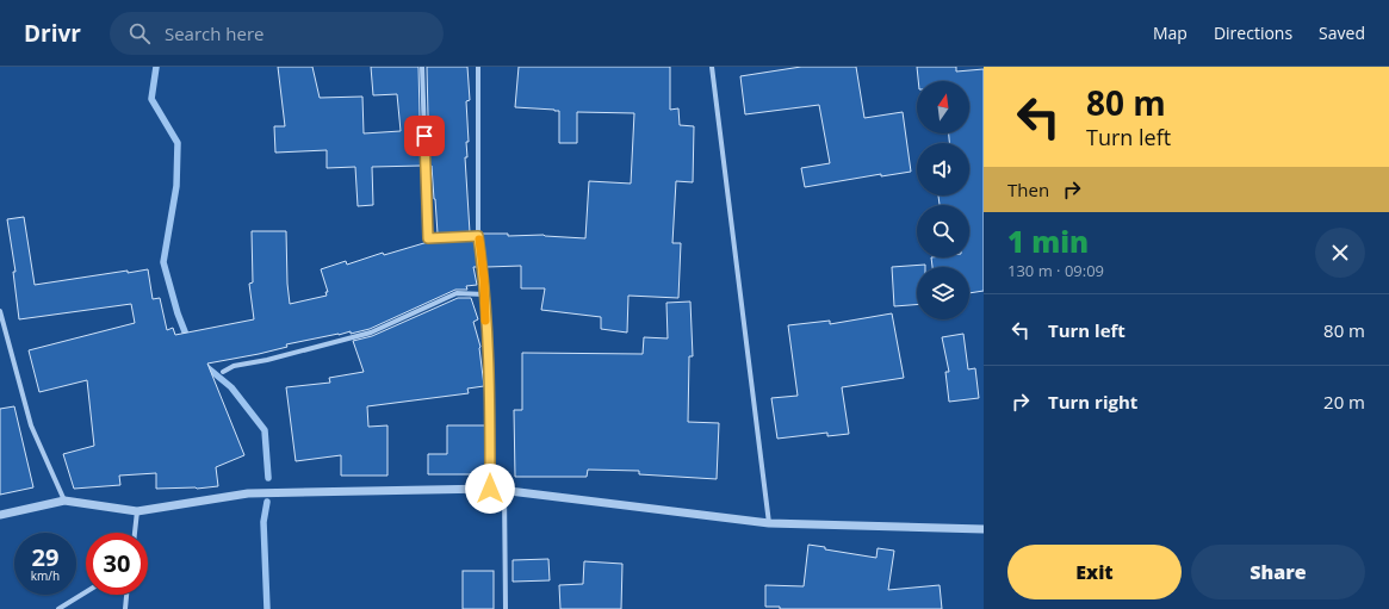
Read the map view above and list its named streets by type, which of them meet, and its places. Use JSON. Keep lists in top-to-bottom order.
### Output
{
  "north": "top",
  "page": {
    "header": "Drivr",
    "search": "Search here",
    "nav": ["Map", "Directions", "Saved"],
    "turn": ["80 m", "Turn left"],
    "then": "Then",
    "heading": ["1 min", "130 m · 09:09"],
    "list": [
      {
        "name": "Turn left",
        "value": "80 m"
      },
      {
        "name": "Turn right",
        "value": "20 m"
      }
    ],
    "speed": "29 km/h",
    "limit": "30",
    "buttons": ["Exit", "Share"]
  }
}
